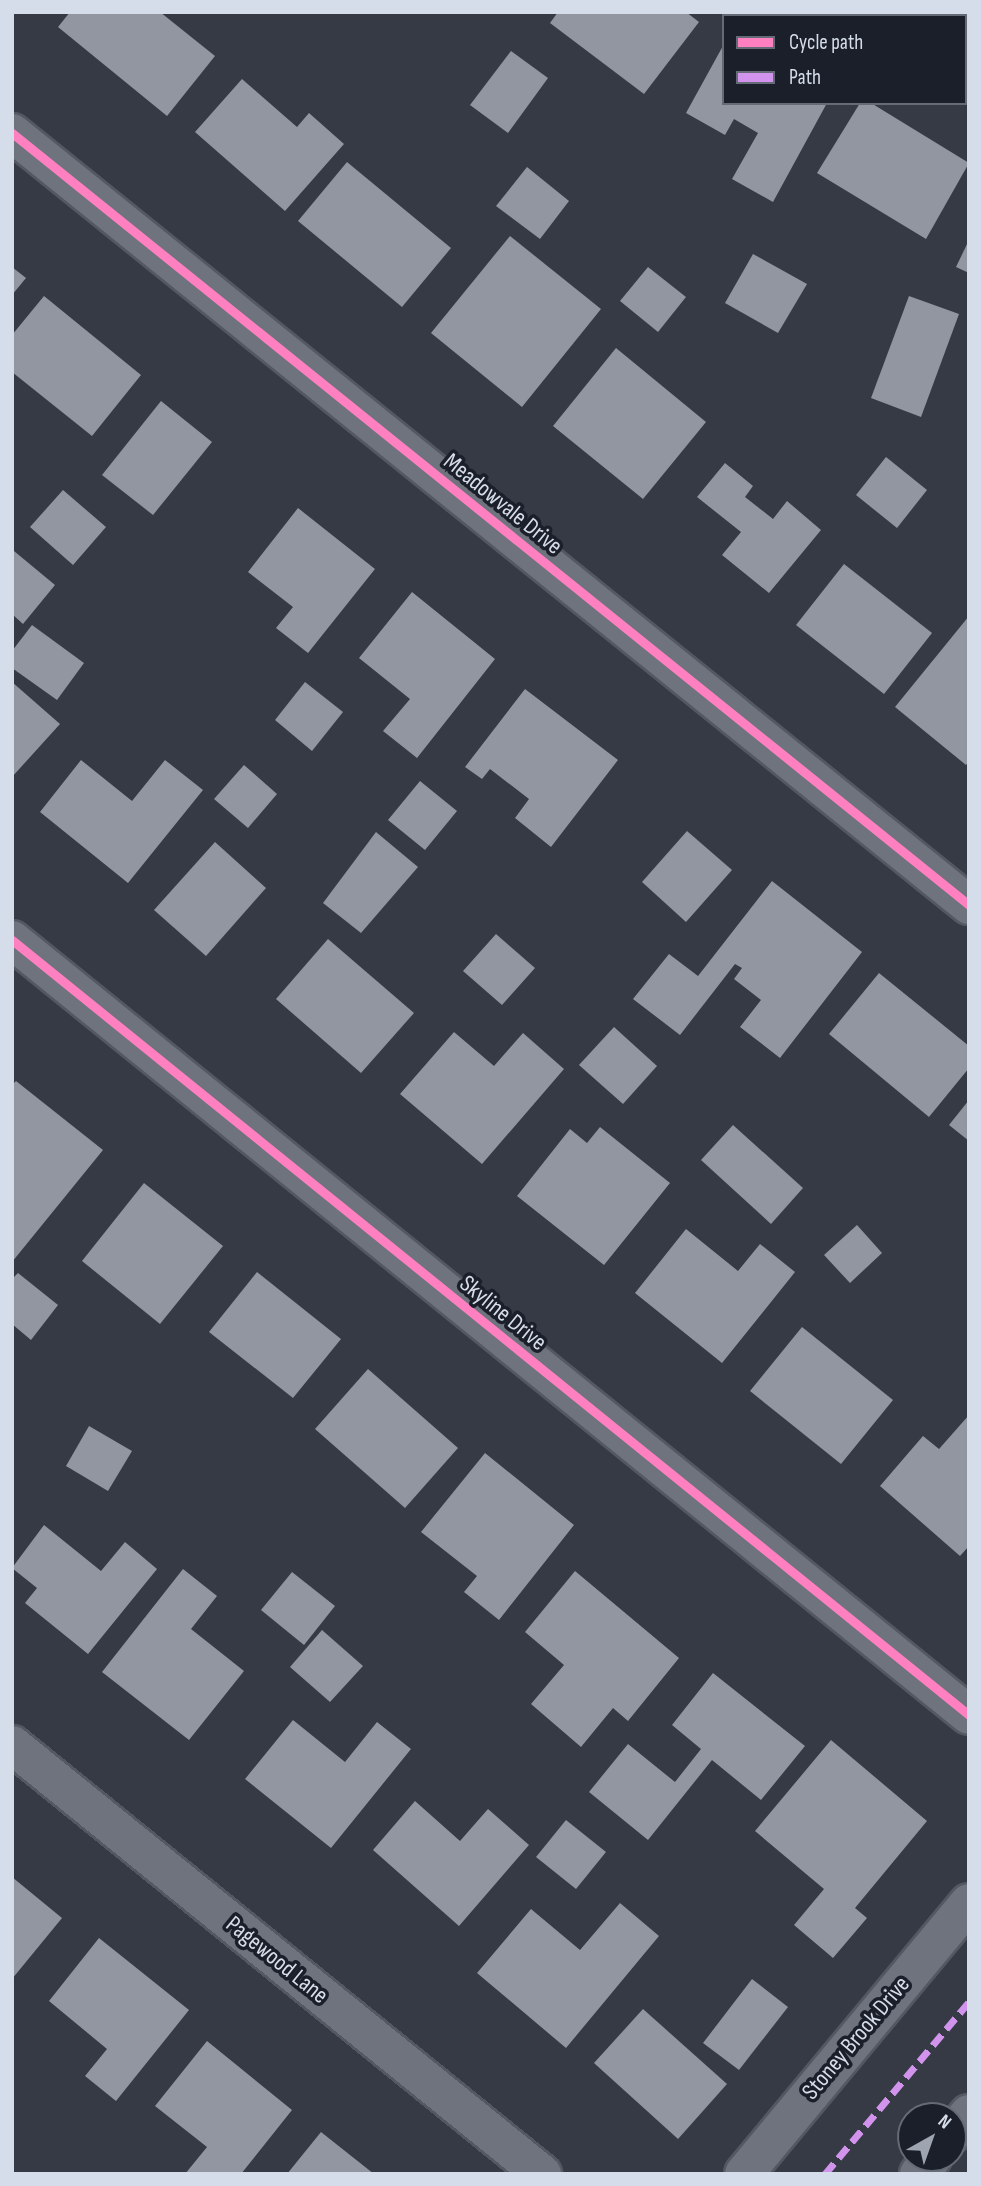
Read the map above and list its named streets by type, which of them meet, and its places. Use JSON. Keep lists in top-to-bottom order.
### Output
{
  "streets": {
    "street": [
      "Meadowvale Drive",
      "Skyline Drive",
      "Pagewood Lane",
      "Stoney Brook Drive"
    ]
  },
  "legend": ["Cycle path", "Path"],
  "north": "top right"
}
